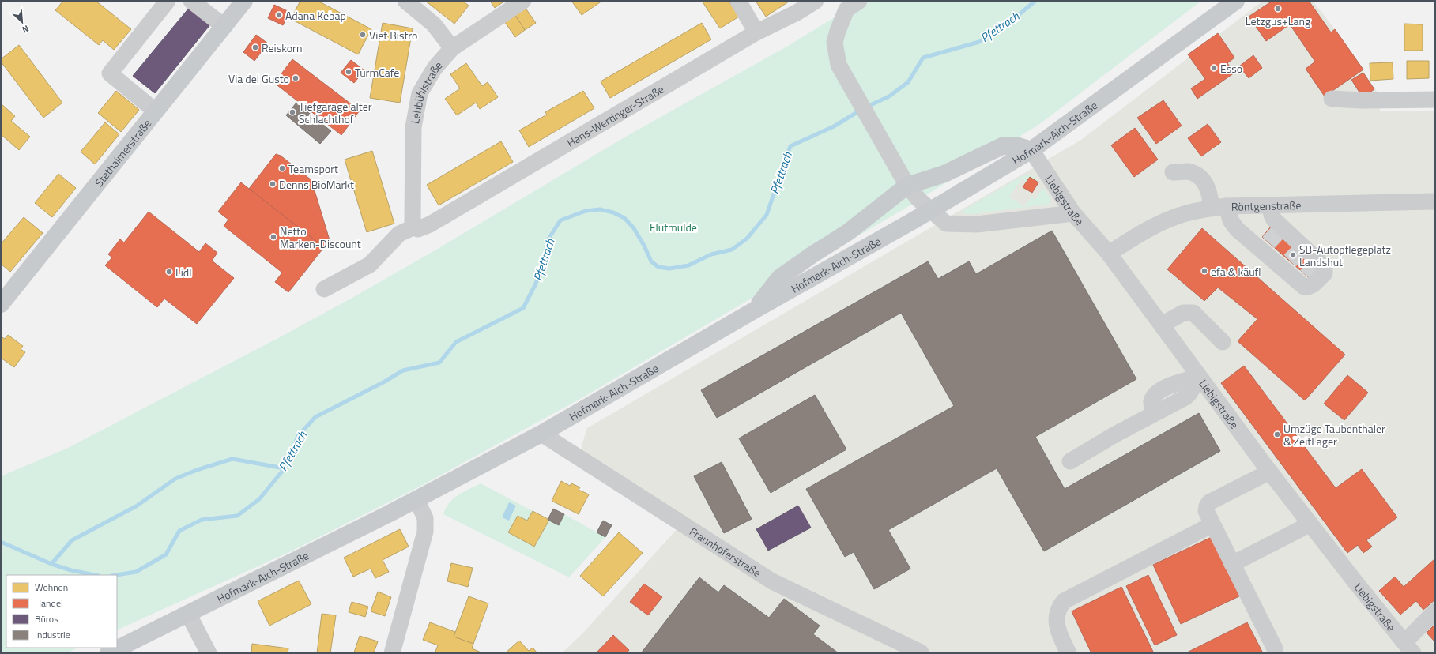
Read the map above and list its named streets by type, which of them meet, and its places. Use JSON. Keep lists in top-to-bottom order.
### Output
{
  "streets": {
    "main road": ["Hofmark-Aich-Straße", "Stethaimerstraße"],
    "street": [
      "Lehbühlstraße",
      "Hans-Wertinger-Straße",
      "Liebigstraße",
      "Röntgenstraße",
      "Fraunhoferstraße"
    ]
  },
  "crossings": [
    ["Lehbühlstraße", "Hans-Wertinger-Straße"],
    ["Hofmark-Aich-Straße", "Liebigstraße"],
    ["Hofmark-Aich-Straße", "Fraunhoferstraße"],
    ["Liebigstraße", "Röntgenstraße"]
  ],
  "water": ["Pfettrach"],
  "parks": ["Flutmulde"],
  "places": [
    "Letzgus+Lang",
    "Adana Kebap",
    "Viet Bistro",
    "Reiskorn",
    "Esso",
    "TurmCafe",
    "Via del Gusto",
    "Tiefgarage alter Schlachthof",
    "Teamsport",
    "Denns BioMarkt",
    "Netto Marken-Discount",
    "SB-Autopflegeplatz Landshut",
    "efa & käufl",
    "Lidl",
    "Umzüge Taubenthaler & ZeitLager"
  ],
  "legend": [
    "Wohnen",
    "Handel",
    "Büros",
    "Industrie"
  ],
  "north": "bottom right"
}
